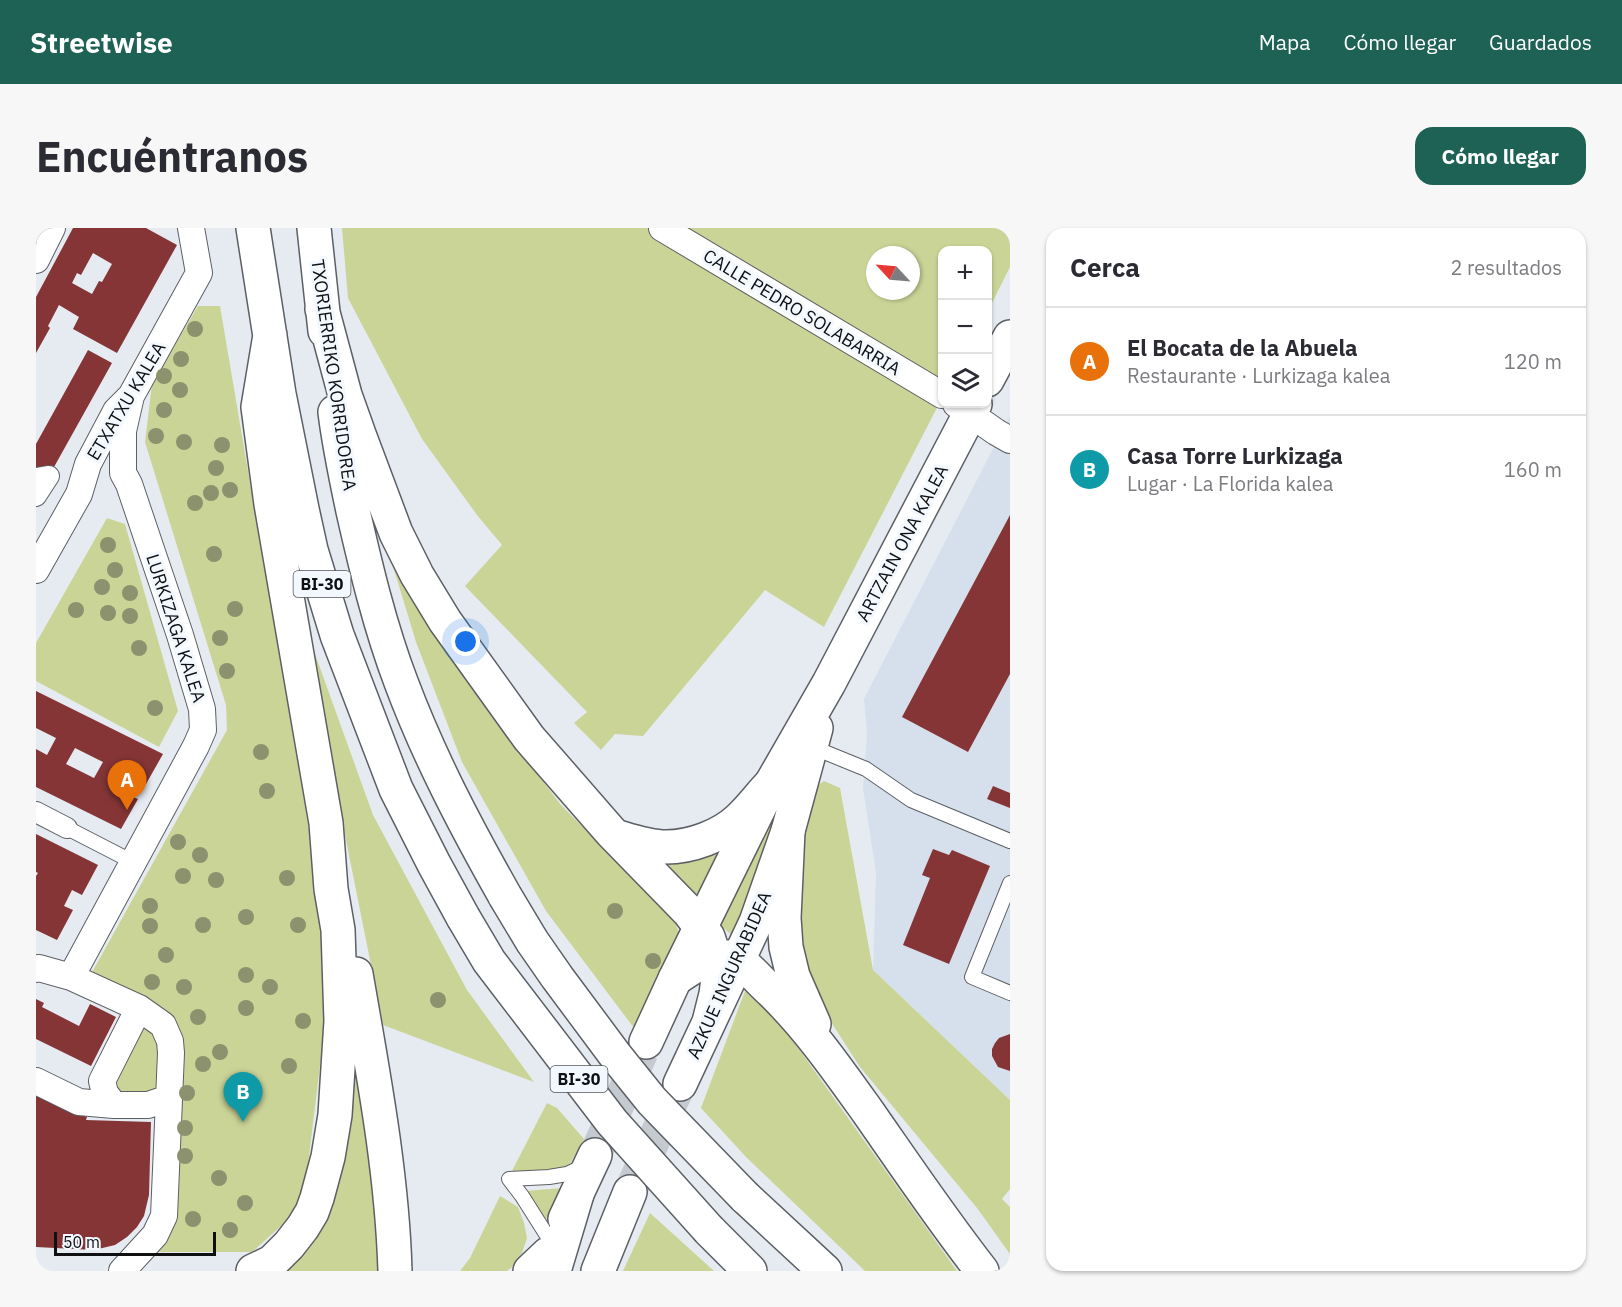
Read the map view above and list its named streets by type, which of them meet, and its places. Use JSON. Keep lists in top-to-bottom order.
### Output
{
  "streets": {
    "main road": [
      "TXORIERRIKO KORRIDOREA",
      "ARTZAIN ONA KALEA",
      "BI-30",
      "AZKUE INGURABIDEA"
    ],
    "street": ["CALLE PEDRO SOLABARRIA", "ETXATXU KALEA", "LURKIZAGA KALEA"]
  },
  "crossings": [
    ["ETXATXU KALEA", "LURKIZAGA KALEA"],
    ["ARTZAIN ONA KALEA", "AZKUE INGURABIDEA"]
  ],
  "scale_bar": "50 m",
  "north": "top left",
  "page": {
    "header": "Streetwise",
    "nav": ["Mapa", "Cómo llegar", "Guardados"],
    "buttons": "Cómo llegar",
    "title": "Encuéntranos",
    "heading": ["Cerca", "2 resultados"],
    "map_buttons": ["+", "−"],
    "list": [
      {
        "mark": "A",
        "name": "El Bocata de la Abuela",
        "note": "Restaurante · Lurkizaga kalea",
        "value": "120 m"
      },
      {
        "mark": "B",
        "name": "Casa Torre Lurkizaga",
        "note": "Lugar · La Florida kalea",
        "value": "160 m"
      }
    ],
    "pins": ["A", "B"],
    "scale": "50 m"
  }
}
